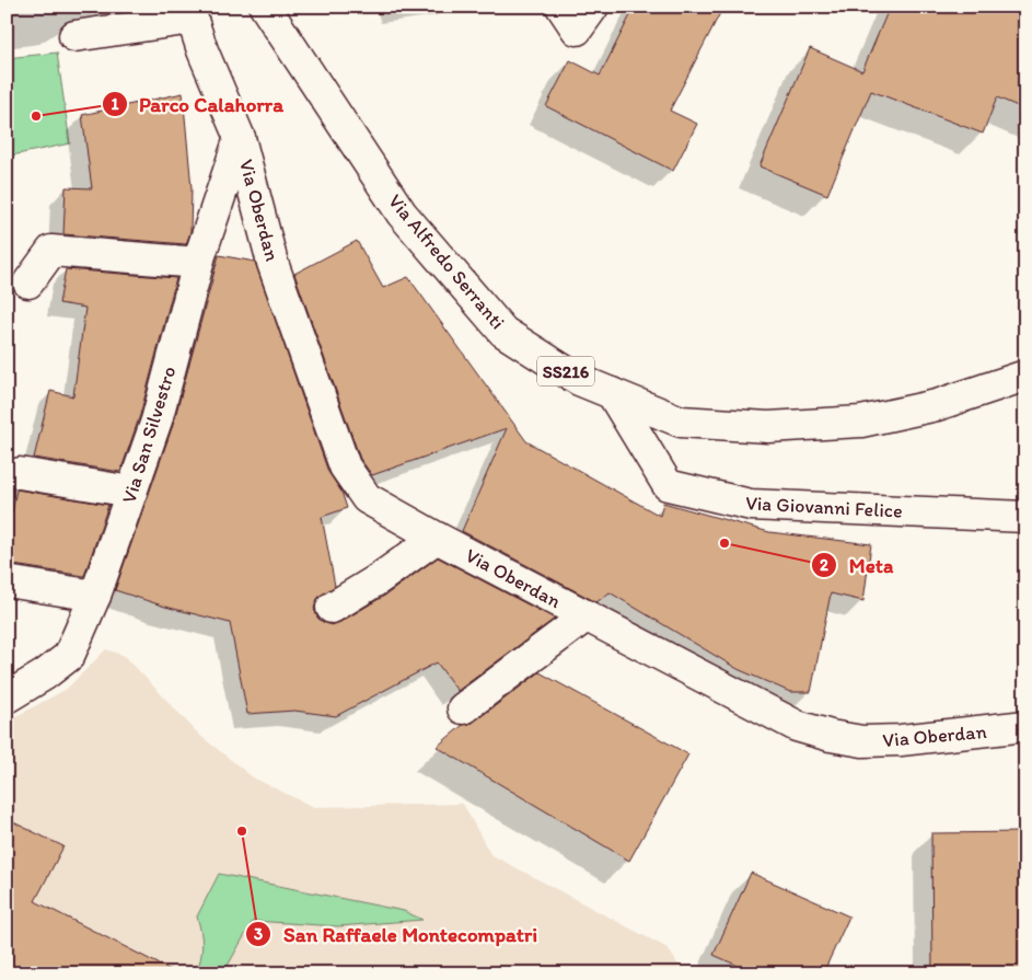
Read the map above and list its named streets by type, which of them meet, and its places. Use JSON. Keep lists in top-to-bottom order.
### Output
{
  "streets": {
    "street": [
      "Via Oberdan",
      "Via Alfredo Serranti",
      "SS216",
      "Via San Silvestro",
      "Via Giovanni Felice"
    ]
  },
  "crossings": [
    ["Via Oberdan", "Via San Silvestro"],
    ["Via Alfredo Serranti", "Via Giovanni Felice"]
  ],
  "places": ["Parco Calahorra", "Meta", "San Raffaele Montecompatri"]
}
